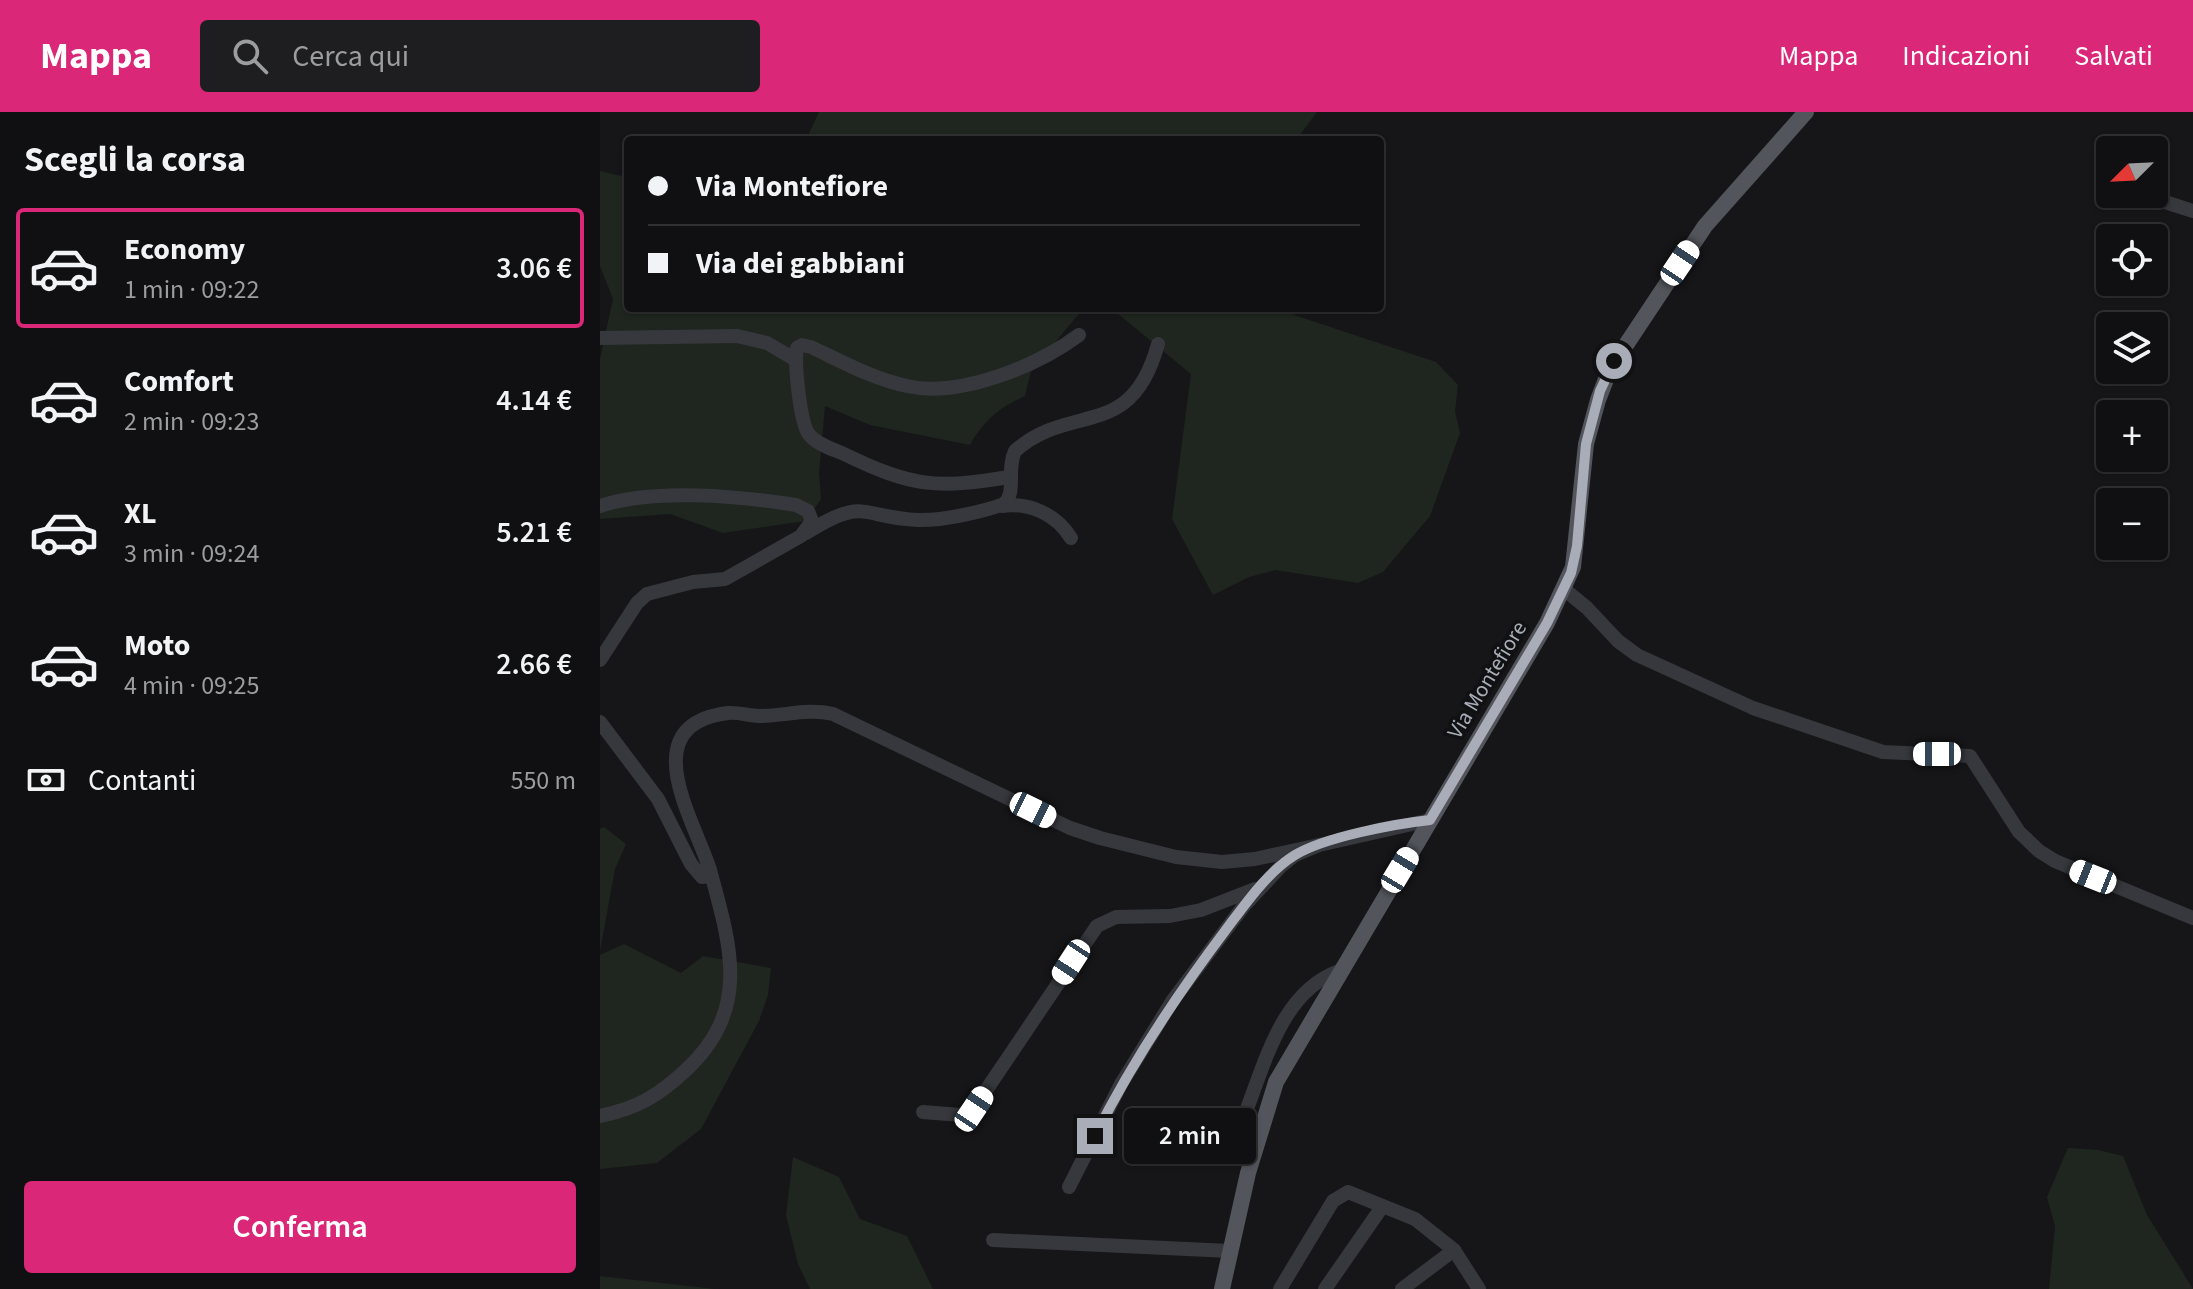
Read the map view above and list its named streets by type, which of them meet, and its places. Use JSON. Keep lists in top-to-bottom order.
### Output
{
  "streets": {
    "main road": ["Via Montefiore"]
  },
  "north": "bottom left",
  "page": {
    "header": "Mappa",
    "search": "Cerca qui",
    "nav": ["Mappa", "Indicazioni", "Salvati"],
    "heading": "Scegli la corsa",
    "map_buttons": ["+", "−"],
    "banner": ["Via Montefiore", "Via dei gabbiani"],
    "list": [
      {
        "name": "Economy",
        "note": "1 min · 09:22",
        "value": "3.06 €"
      },
      {
        "name": "Comfort",
        "note": "2 min · 09:23",
        "value": "4.14 €"
      },
      {
        "name": "XL",
        "note": "3 min · 09:24",
        "value": "5.21 €"
      },
      {
        "name": "Moto",
        "note": "4 min · 09:25",
        "value": "2.66 €"
      }
    ],
    "pay": ["Contanti", "550 m"],
    "bubble": "2 min",
    "buttons": "Conferma"
  }
}
